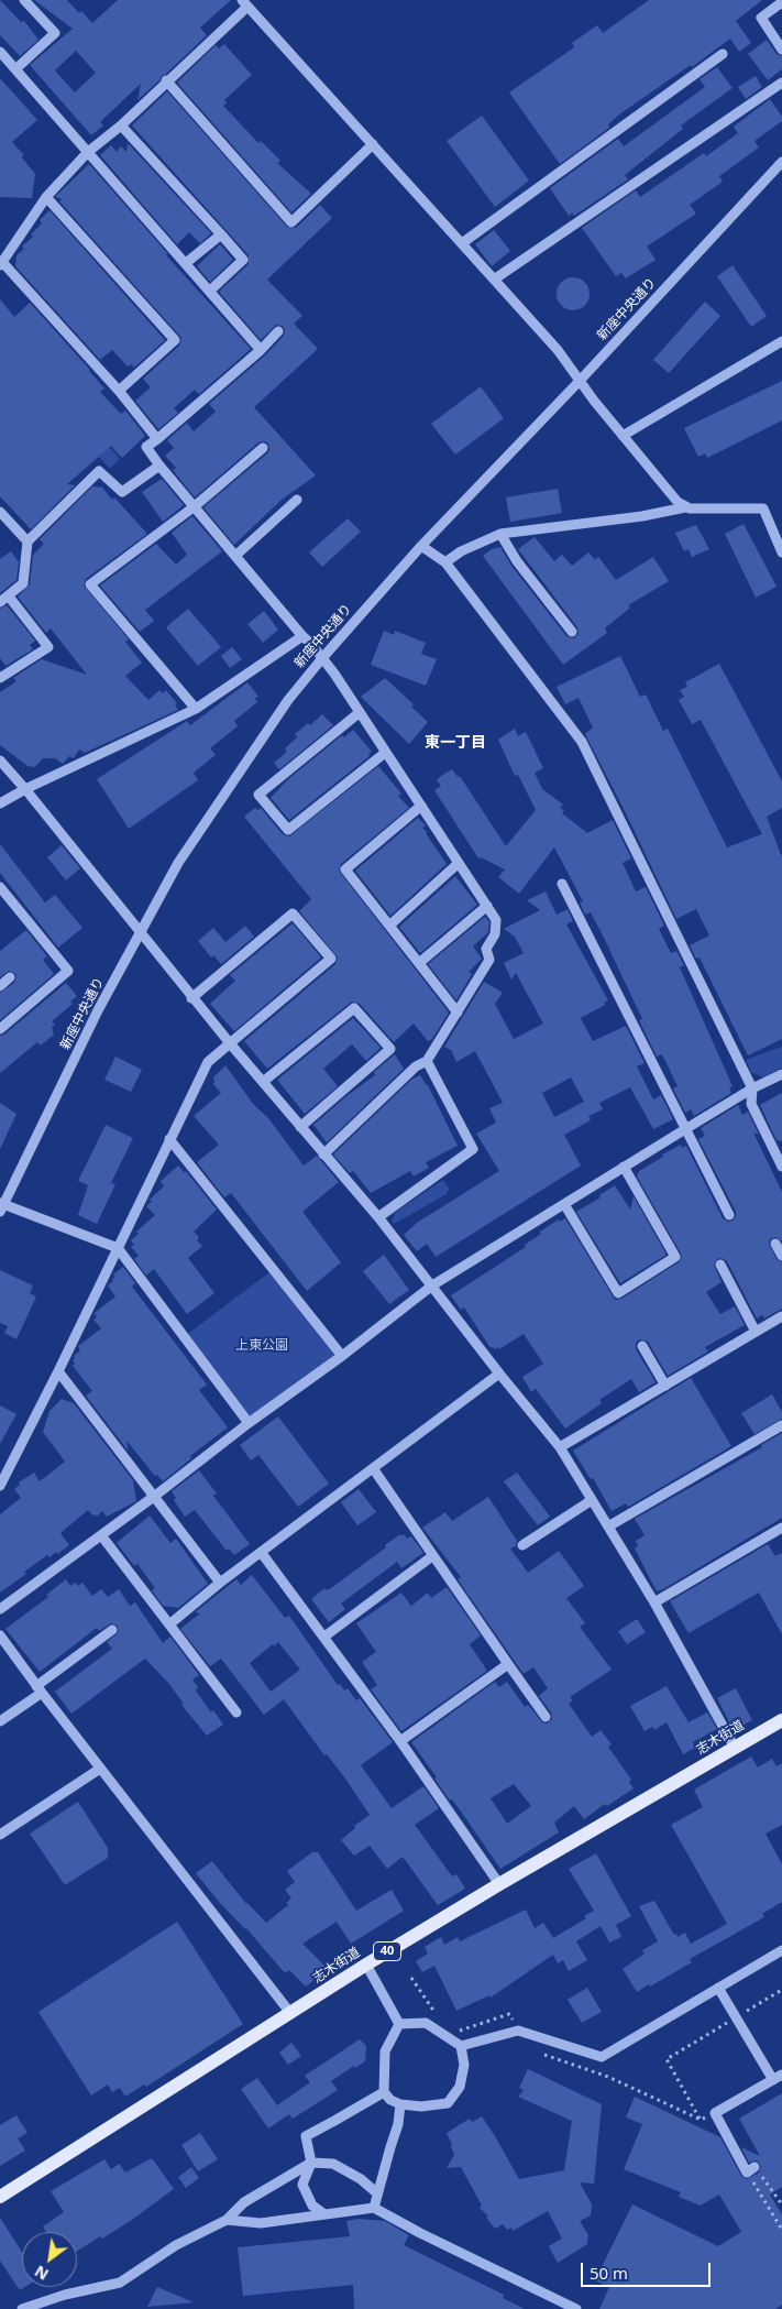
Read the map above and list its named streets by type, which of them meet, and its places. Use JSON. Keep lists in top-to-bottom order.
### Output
{
  "streets": {
    "main road": ["志木街道", "40"],
    "street": ["新座中央通り"]
  },
  "districts": ["東一丁目"],
  "parks": ["上東公園"],
  "scale_bar": "50 m",
  "north": "bottom left"
}
